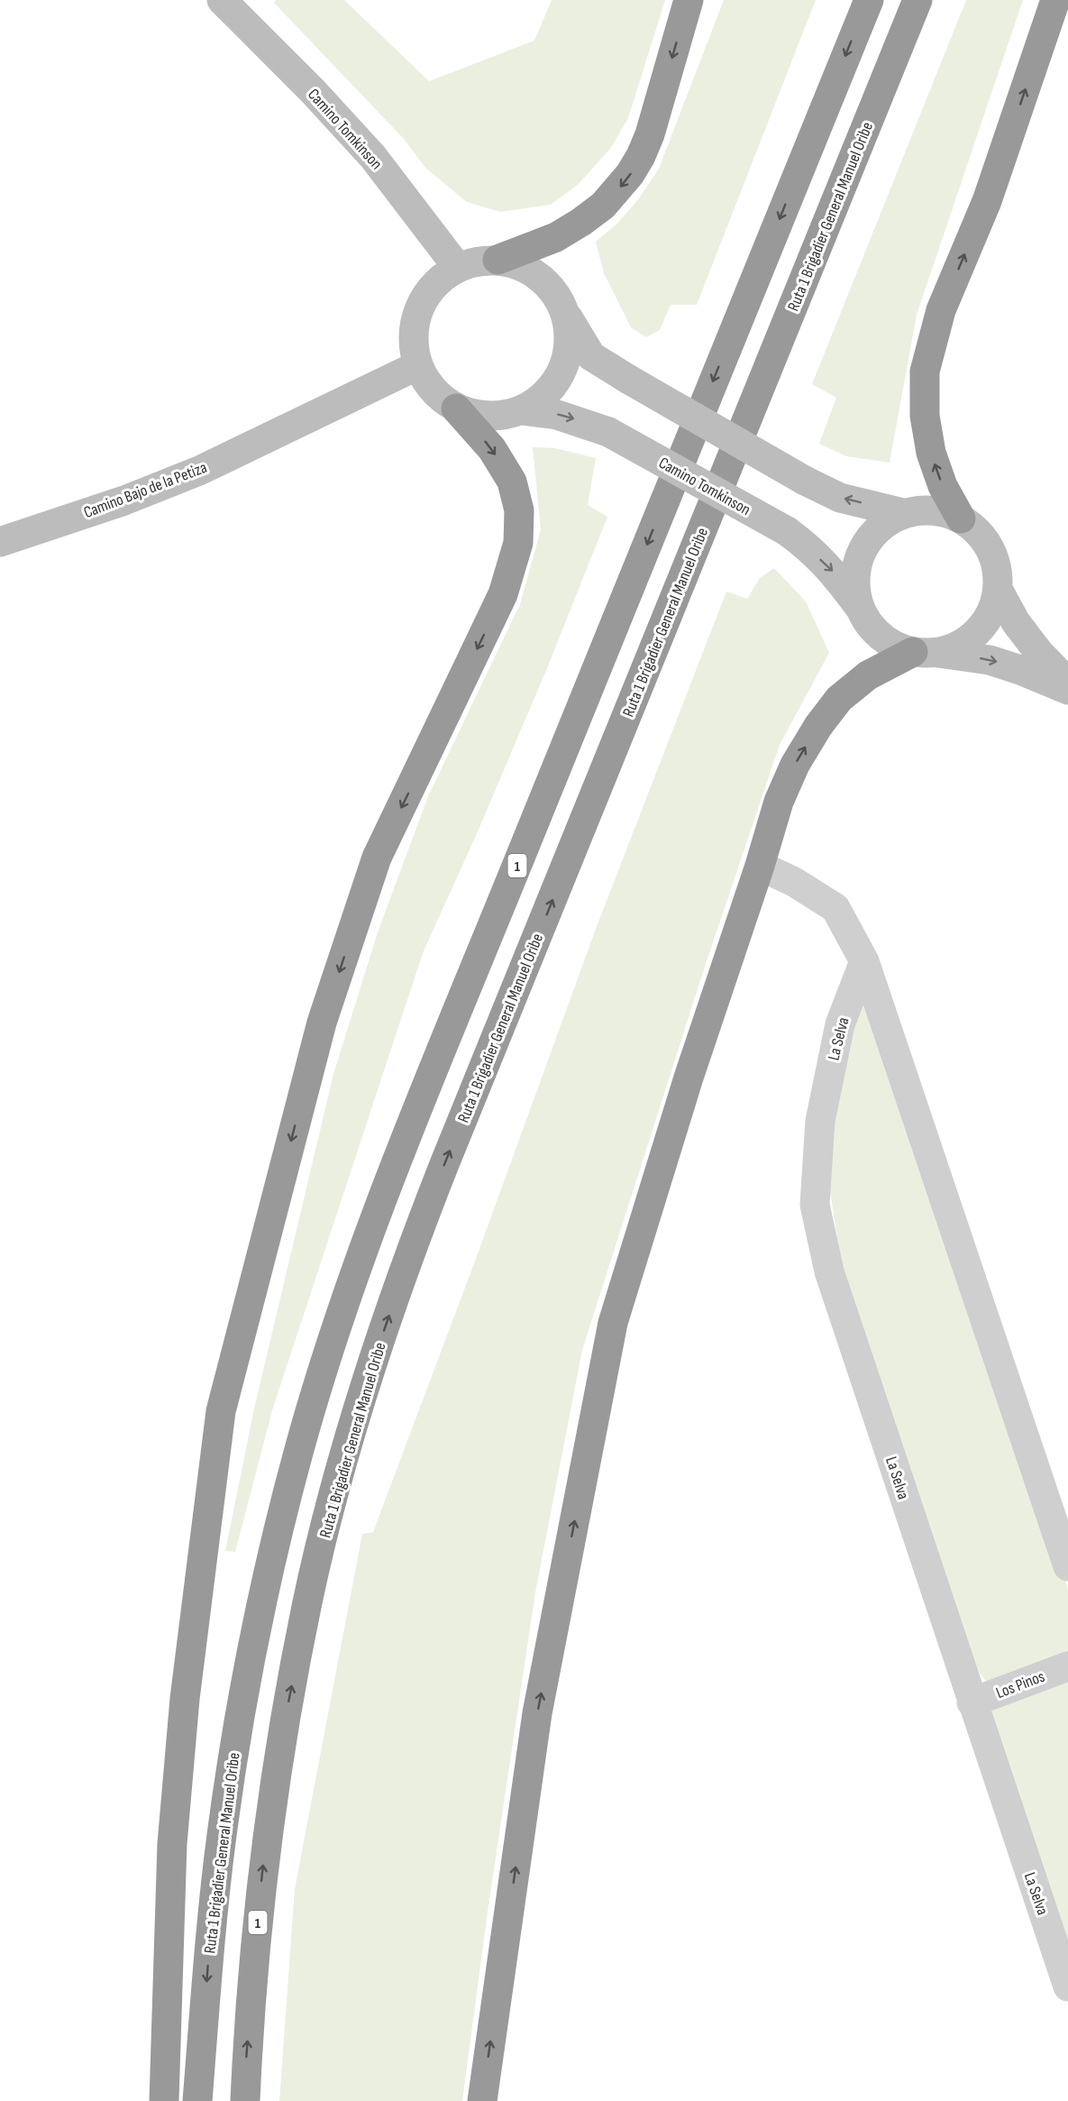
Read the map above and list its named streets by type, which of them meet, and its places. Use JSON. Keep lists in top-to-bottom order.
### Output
{
  "streets": {
    "highway": ["Ruta 1 Brigadier General Manuel Oribe", "1"],
    "street": [
      "Camino Tomkinson",
      "Camino Bajo de la Petiza",
      "La Selva",
      "Los Pinos"
    ]
  },
  "crossings": [
    ["Camino Tomkinson", "Camino Bajo de la Petiza"],
    ["La Selva", "Los Pinos"]
  ]
}
